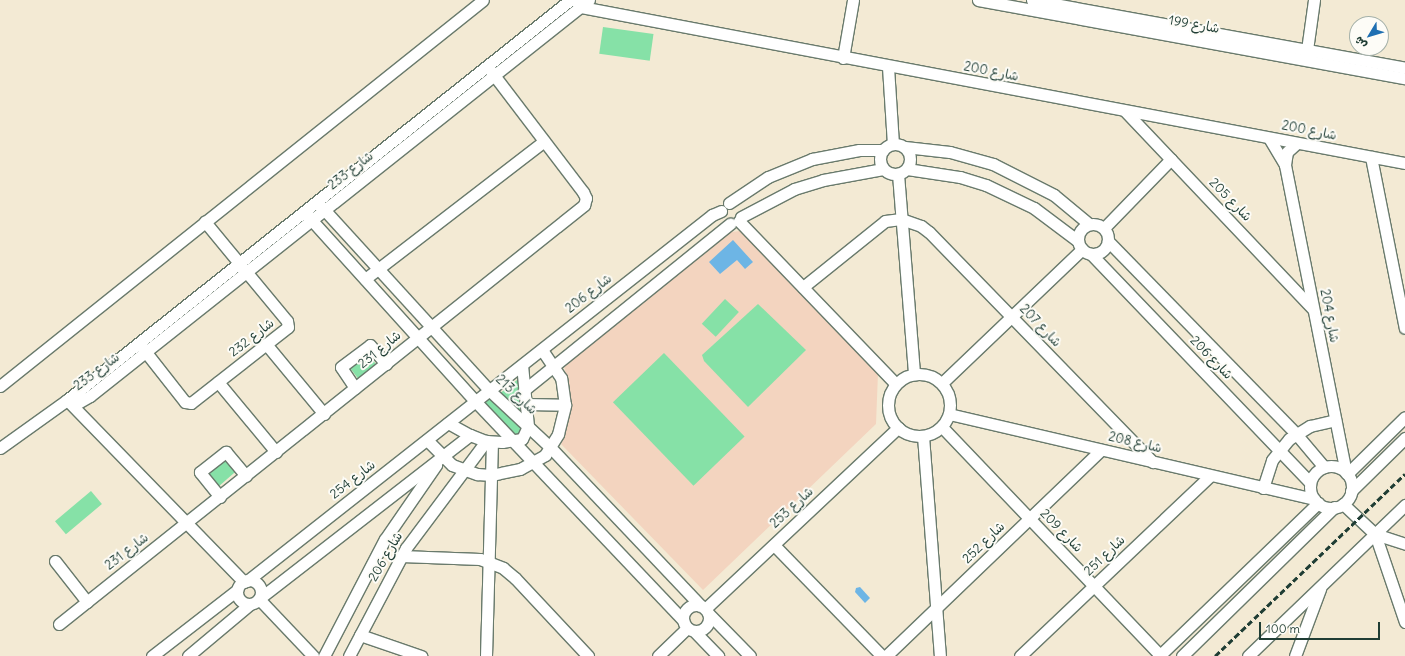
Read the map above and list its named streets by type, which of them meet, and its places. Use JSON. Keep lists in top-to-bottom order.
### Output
{
  "streets": {
    "street": [
      "شارع 199",
      "شارع 200",
      "شارع 233",
      "شارع 205",
      "شارع 206",
      "شارع 204",
      "شارع 207",
      "شارع 232",
      "شارع 231",
      "شارع 213",
      "شارع 208",
      "شارع 254",
      "شارع 253",
      "شارع 209",
      "شارع 252",
      "شارع 251"
    ]
  },
  "crossings": [
    ["شارع 200", "شارع 233"],
    ["شارع 200", "شارع 205"],
    ["شارع 200", "شارع 204"],
    ["شارع 233", "شارع 232"],
    ["شارع 233", "شارع 231"],
    ["شارع 233", "شارع 213"],
    ["شارع 205", "شارع 204"],
    ["شارع 206", "شارع 204"],
    ["شارع 206", "شارع 213"],
    ["شارع 206", "شارع 208"],
    ["شارع 206", "شارع 254"],
    ["شارع 204", "شارع 208"],
    ["شارع 207", "شارع 208"],
    ["شارع 231", "شارع 213"],
    ["شارع 213", "شارع 253"],
    ["شارع 208", "شارع 253"],
    ["شارع 208", "شارع 209"],
    ["شارع 208", "شارع 252"],
    ["شارع 208", "شارع 251"],
    ["شارع 253", "شارع 209"],
    ["شارع 209", "شارع 252"],
    ["شارع 209", "شارع 251"]
  ],
  "scale_bar": "100 m",
  "north": "bottom left"
}
